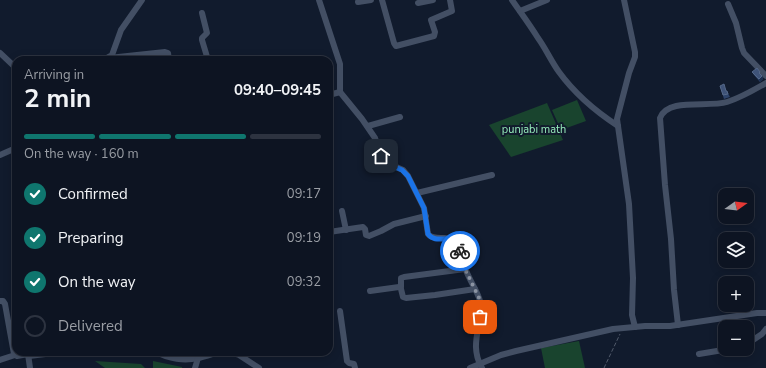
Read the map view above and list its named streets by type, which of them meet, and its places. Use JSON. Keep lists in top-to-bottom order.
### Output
{
  "parks": ["punjabi math"],
  "north": "right",
  "page": {
    "heading": ["2 min", "Arriving in", "09:40–09:45"],
    "bar": "On the way · 160 m",
    "list": [
      ["Confirmed", "09:17"],
      ["Preparing", "09:19"],
      ["On the way", "09:32"],
      "Delivered"
    ],
    "map_buttons": ["+", "−"]
  }
}
